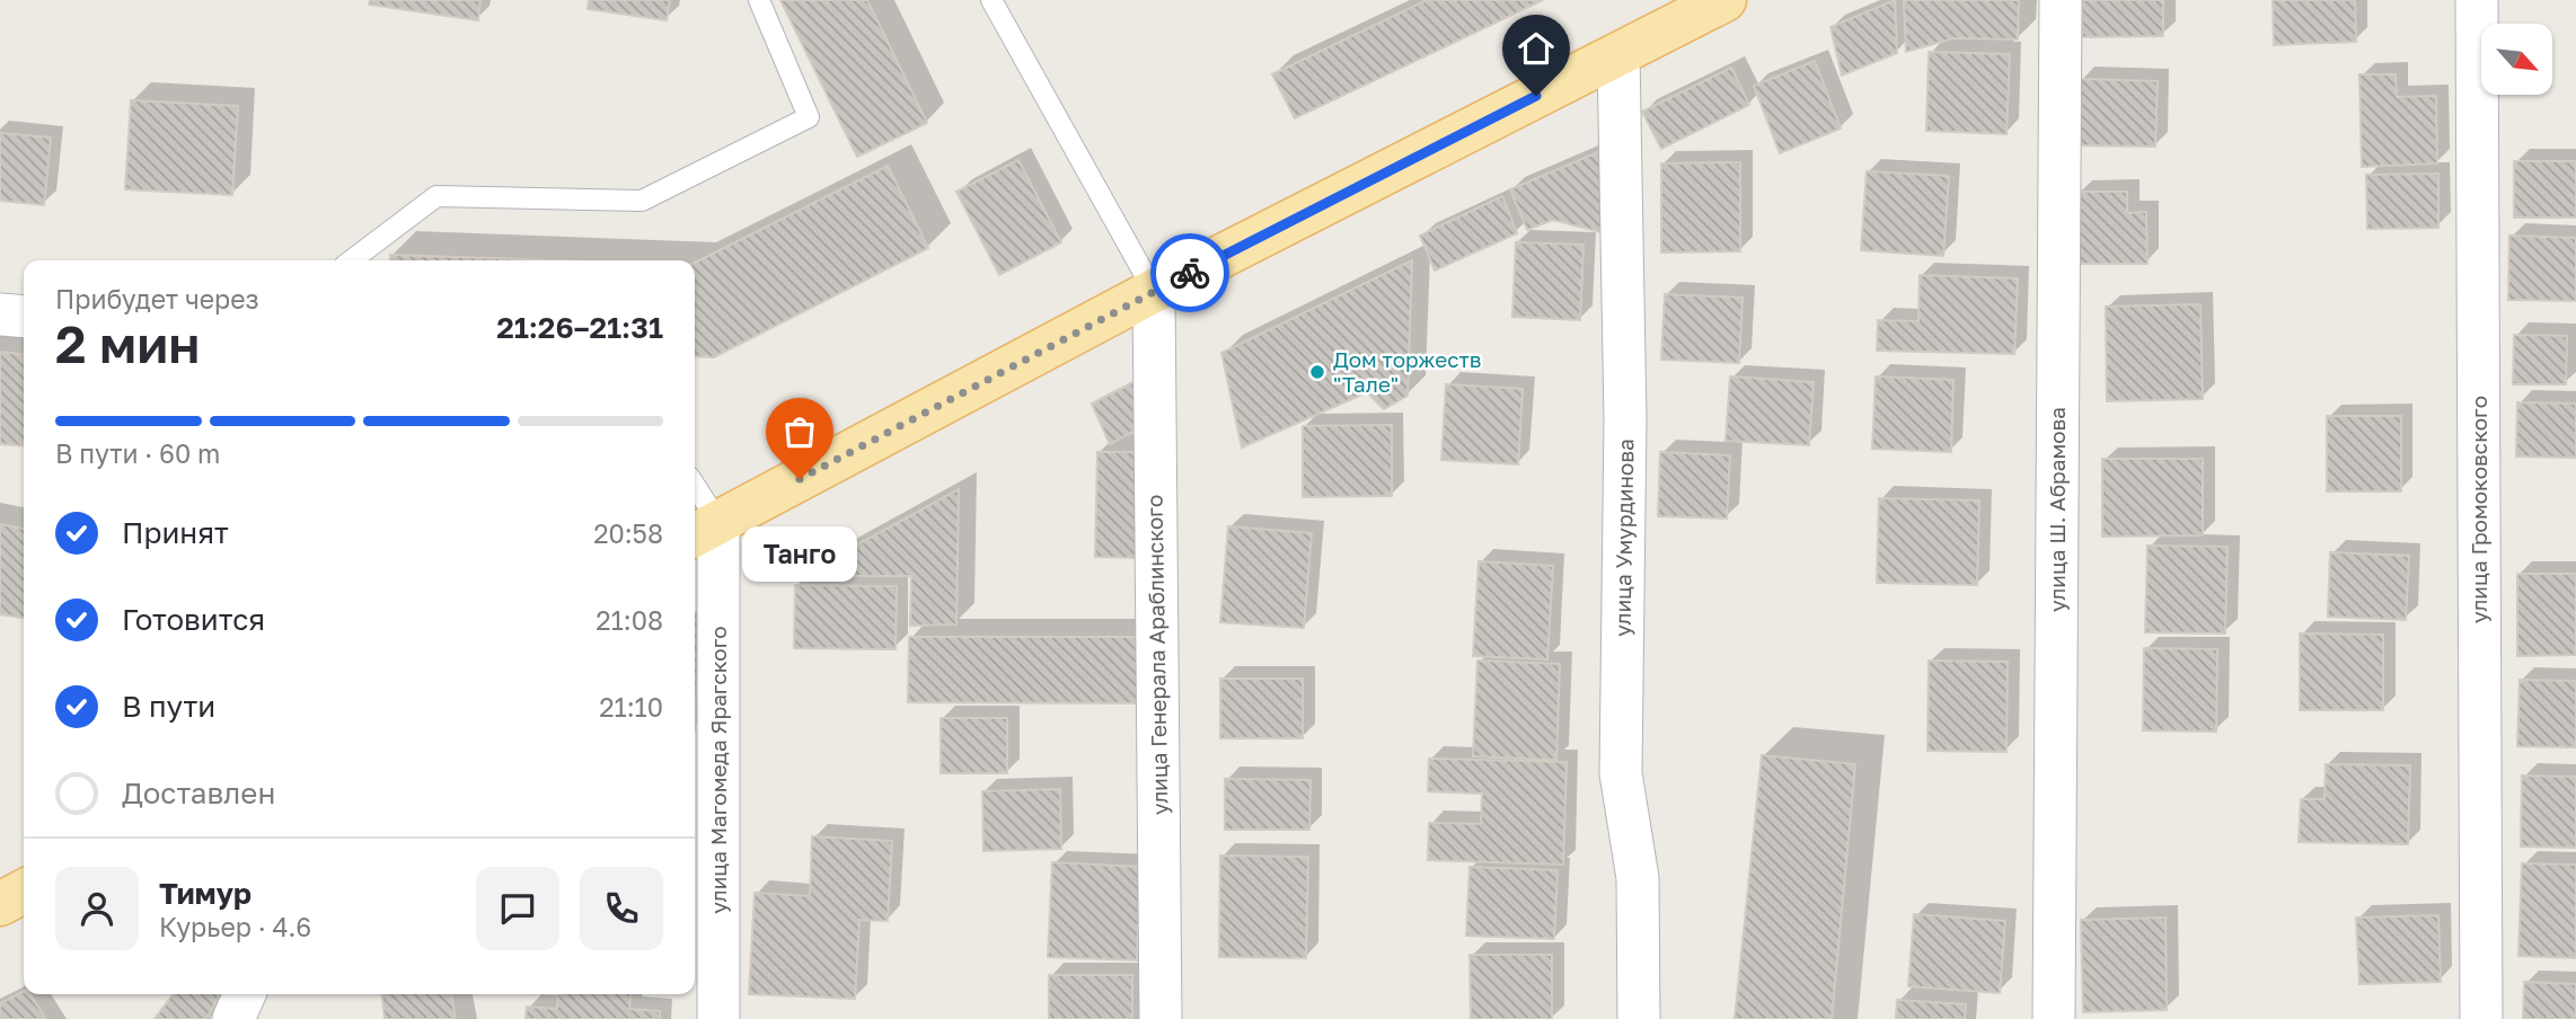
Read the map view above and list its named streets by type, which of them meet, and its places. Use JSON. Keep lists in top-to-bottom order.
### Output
{
  "streets": {
    "street": [
      "улица Ш. Абрамова",
      "улица Громоковского",
      "улица Умурдинова",
      "улица Генерала Араблинского",
      "улица Магомеда Ярагского"
    ]
  },
  "places": ["Дом торжеств \"Тале\"", "Танго"],
  "north": "bottom right",
  "page": {
    "heading": ["2 мин", "Прибудет через", "21:26–21:31"],
    "panel": ["Тимур", "Курьер · 4.6"],
    "bar": "В пути · 60 m",
    "list": [
      ["Принят", "20:58"],
      ["Готовится", "21:08"],
      ["В пути", "21:10"],
      "Доставлен"
    ],
    "bubble": "Танго"
  }
}
